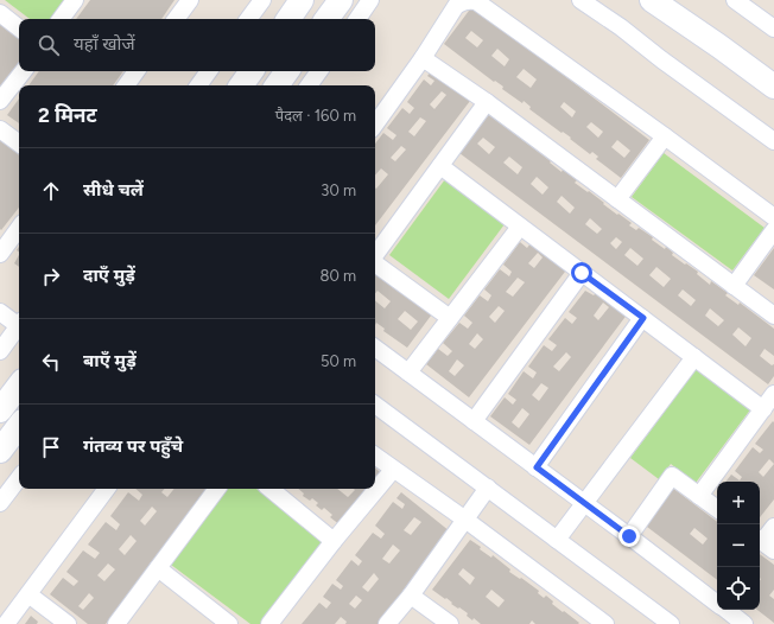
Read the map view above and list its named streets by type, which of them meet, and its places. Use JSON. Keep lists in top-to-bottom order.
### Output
{
  "page": {
    "search": "यहाँ खोजें",
    "heading": ["2 मिनट", "पैदल · 160 m"],
    "list": [
      ["सीधे चलें", "30 m"],
      ["दाएँ मुड़ें", "80 m"],
      ["बाएँ मुड़ें", "50 m"],
      "गंतव्य पर पहुँचे"
    ],
    "map_buttons": ["+", "−"]
  }
}
